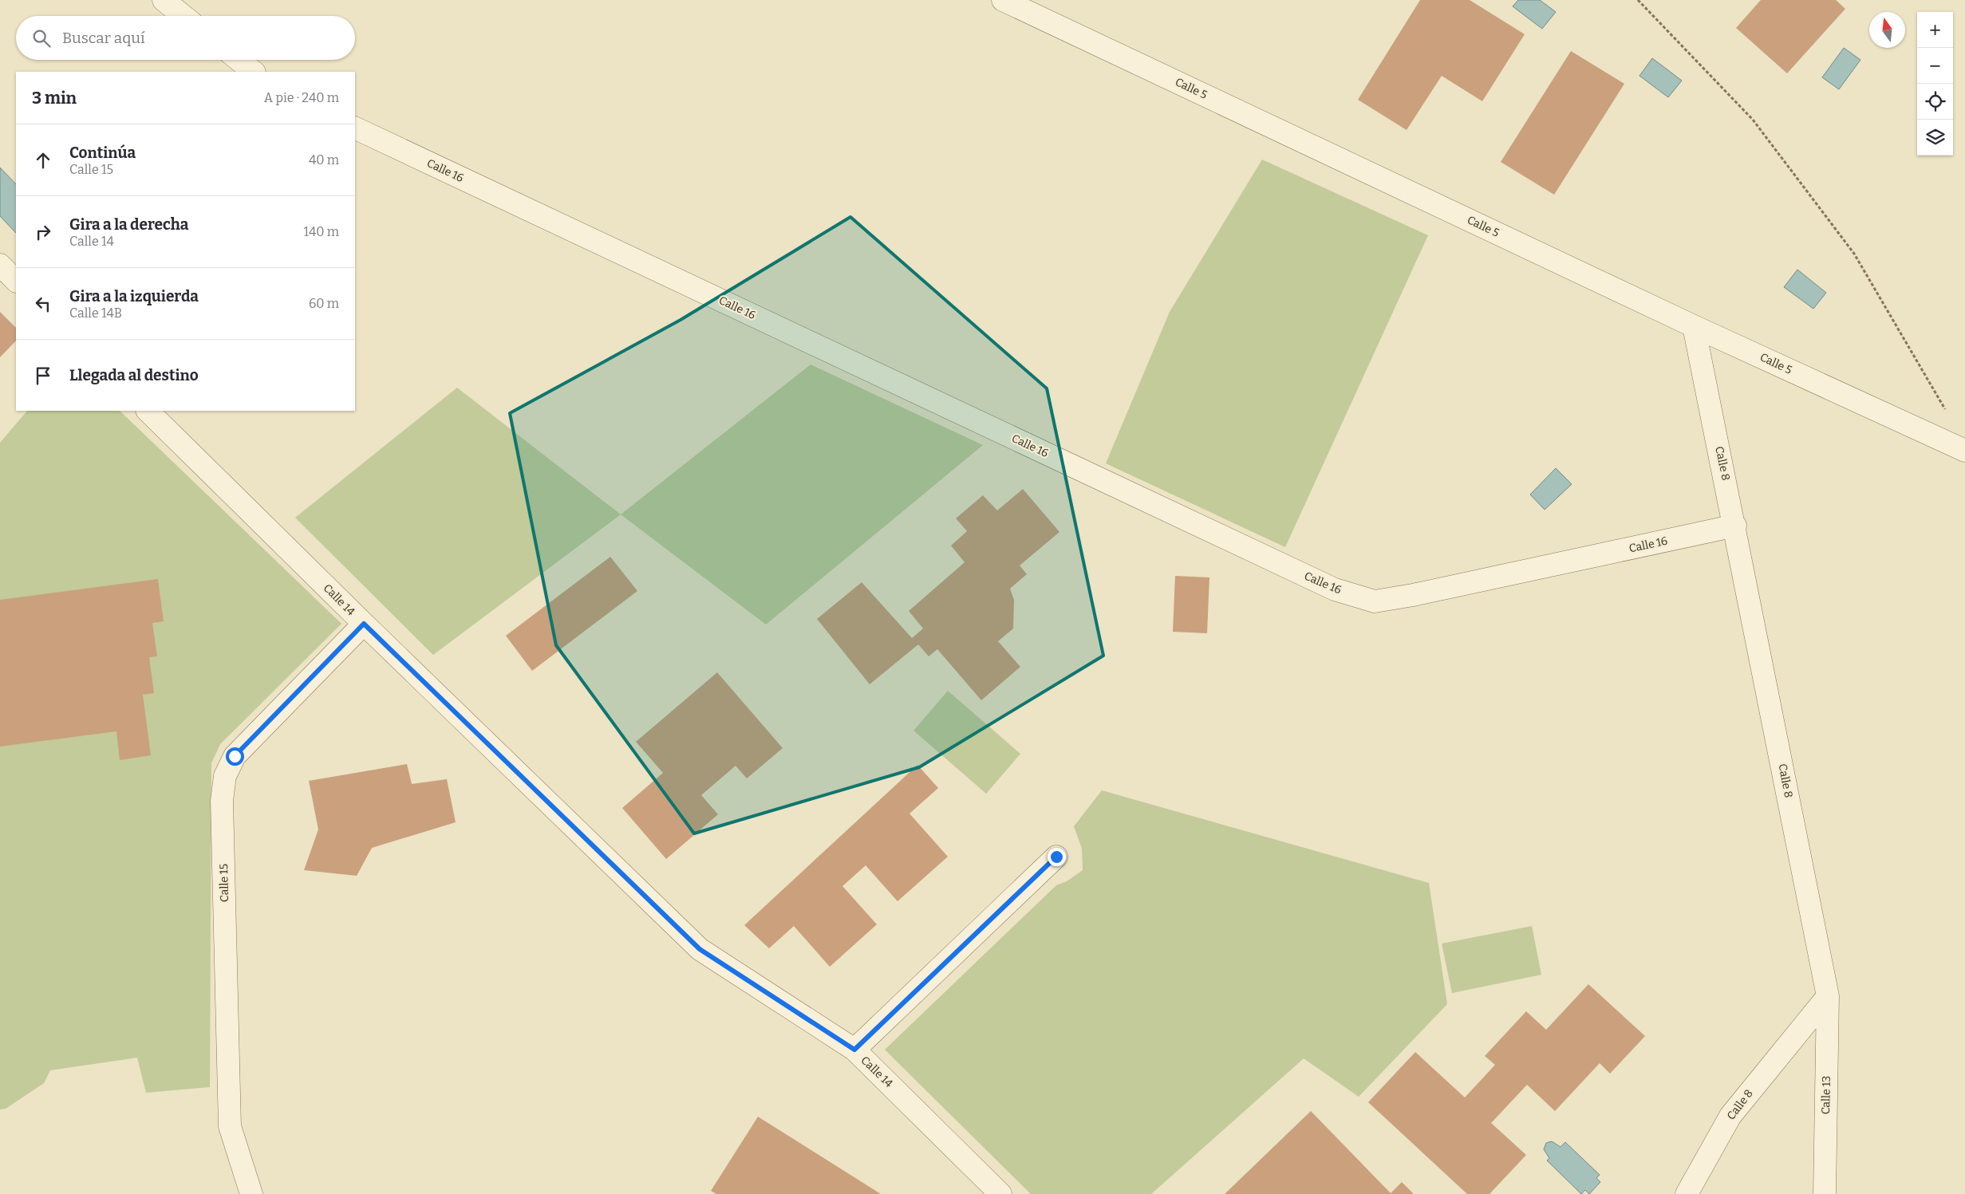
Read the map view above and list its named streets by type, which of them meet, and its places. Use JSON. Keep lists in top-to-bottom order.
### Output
{
  "streets": {
    "street": [
      "Calle 5",
      "Calle 16",
      "Calle 8",
      "Calle 14",
      "Calle 15",
      "Calle 13"
    ]
  },
  "crossings": [
    ["Calle 5", "Calle 8"],
    ["Calle 16", "Calle 8"],
    ["Calle 8", "Calle 13"],
    ["Calle 14", "Calle 15"]
  ],
  "north": "top",
  "page": {
    "map_buttons": ["+", "−"],
    "search": "Buscar aquí",
    "heading": ["3 min", "A pie · 240 m"],
    "list": [
      ["Continúa", "Calle 15", "40 m"],
      ["Gira a la derecha", "Calle 14", "140 m"],
      ["Gira a la izquierda", "Calle 14B", "60 m"],
      "Llegada al destino"
    ]
  }
}
